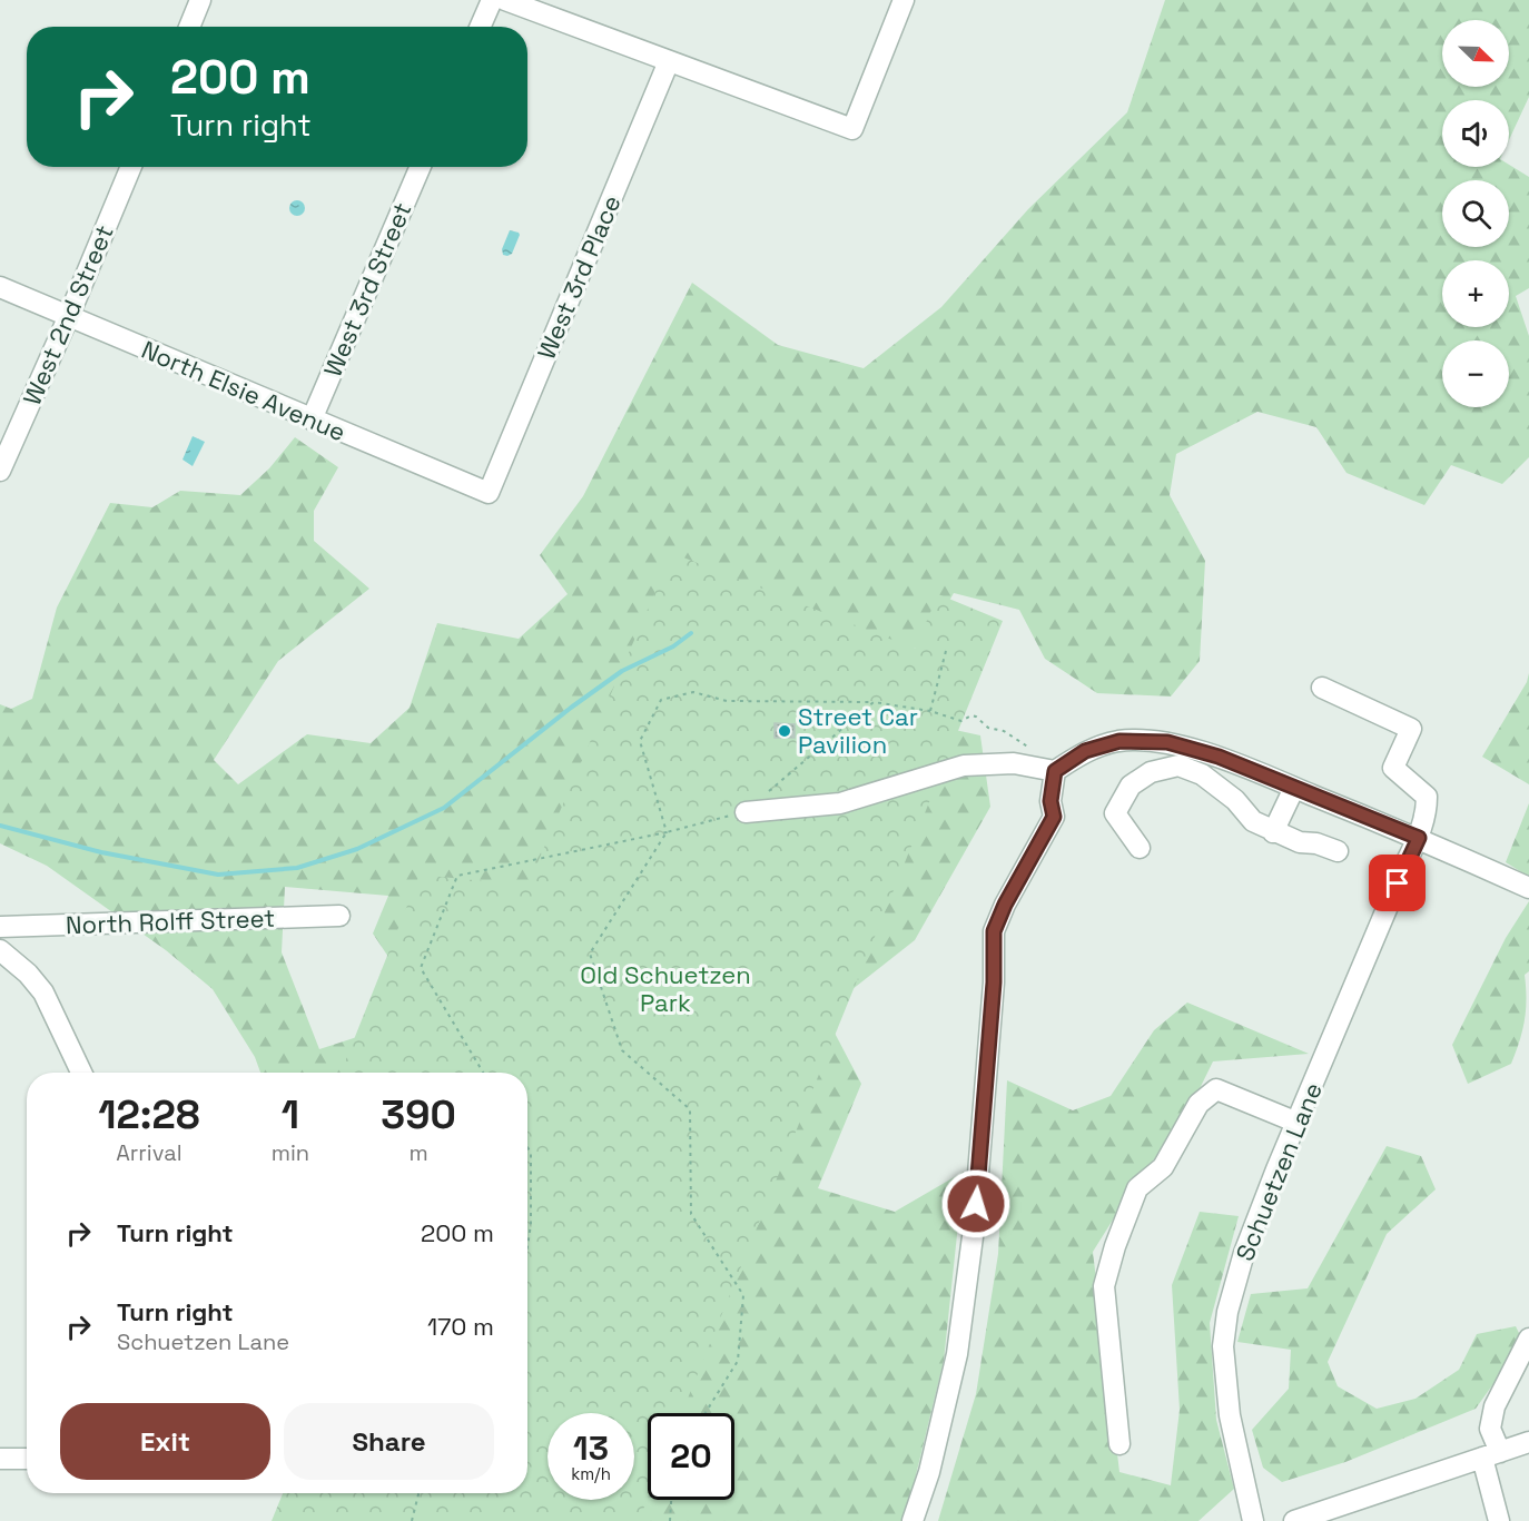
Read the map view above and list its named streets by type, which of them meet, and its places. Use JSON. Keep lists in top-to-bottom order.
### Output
{
  "streets": {
    "street": [
      "West 3rd Place",
      "West 3rd Street",
      "West 2nd Street",
      "North Elsie Avenue",
      "North Rolff Street",
      "Schuetzen Lane"
    ]
  },
  "crossings": [
    ["West 3rd Place", "North Elsie Avenue"],
    ["West 3rd Street", "North Elsie Avenue"],
    ["West 2nd Street", "North Elsie Avenue"]
  ],
  "parks": ["Old Schuetzen Park"],
  "places": ["Street Car Pavilion"],
  "north": "bottom right",
  "page": {
    "map_buttons": ["+", "−"],
    "turn": ["200 m", "Turn right"],
    "eta": [
      "12:28",
      "Arrival",
      "1",
      "min",
      "390",
      "m"
    ],
    "list": [
      {
        "name": "Turn right",
        "value": "200 m"
      },
      {
        "name": "Turn right",
        "note": "Schuetzen Lane",
        "value": "170 m"
      }
    ],
    "buttons": ["Exit", "Share"],
    "speed": "13 km/h",
    "limit": "20"
  }
}
